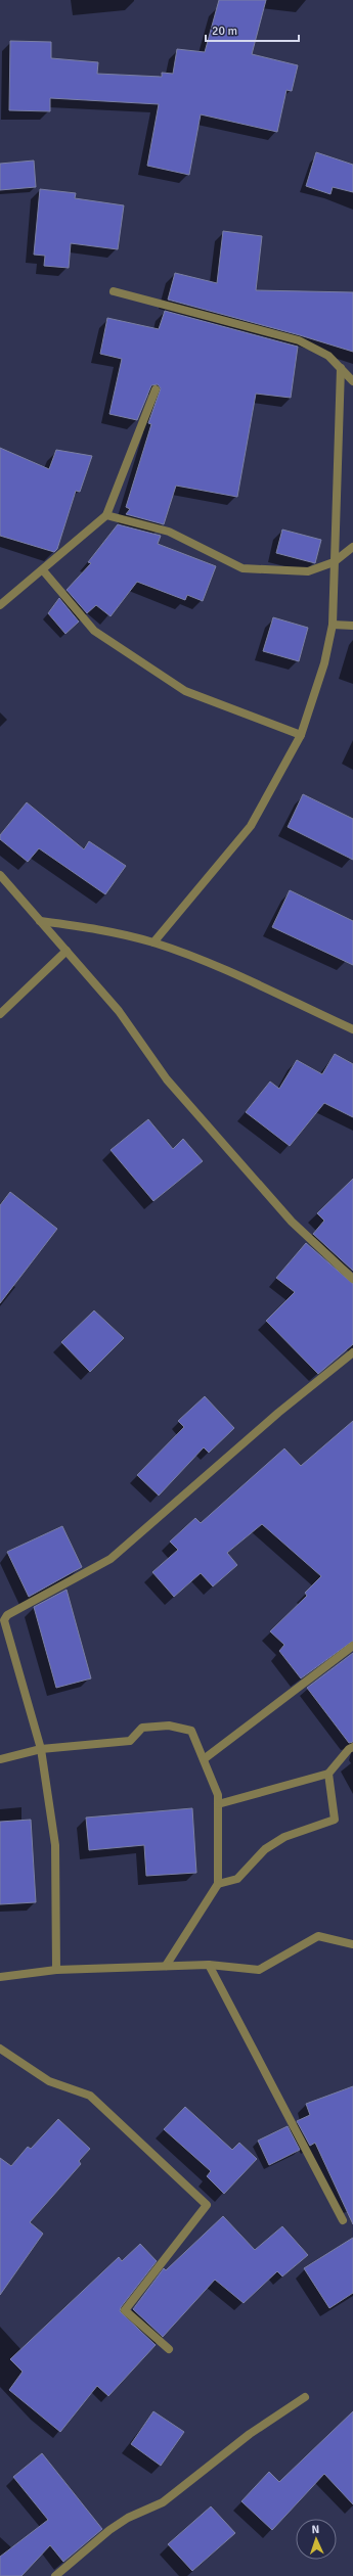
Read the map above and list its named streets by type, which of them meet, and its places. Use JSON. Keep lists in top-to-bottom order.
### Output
{
  "scale_bar": "20 m",
  "north": "top"
}
